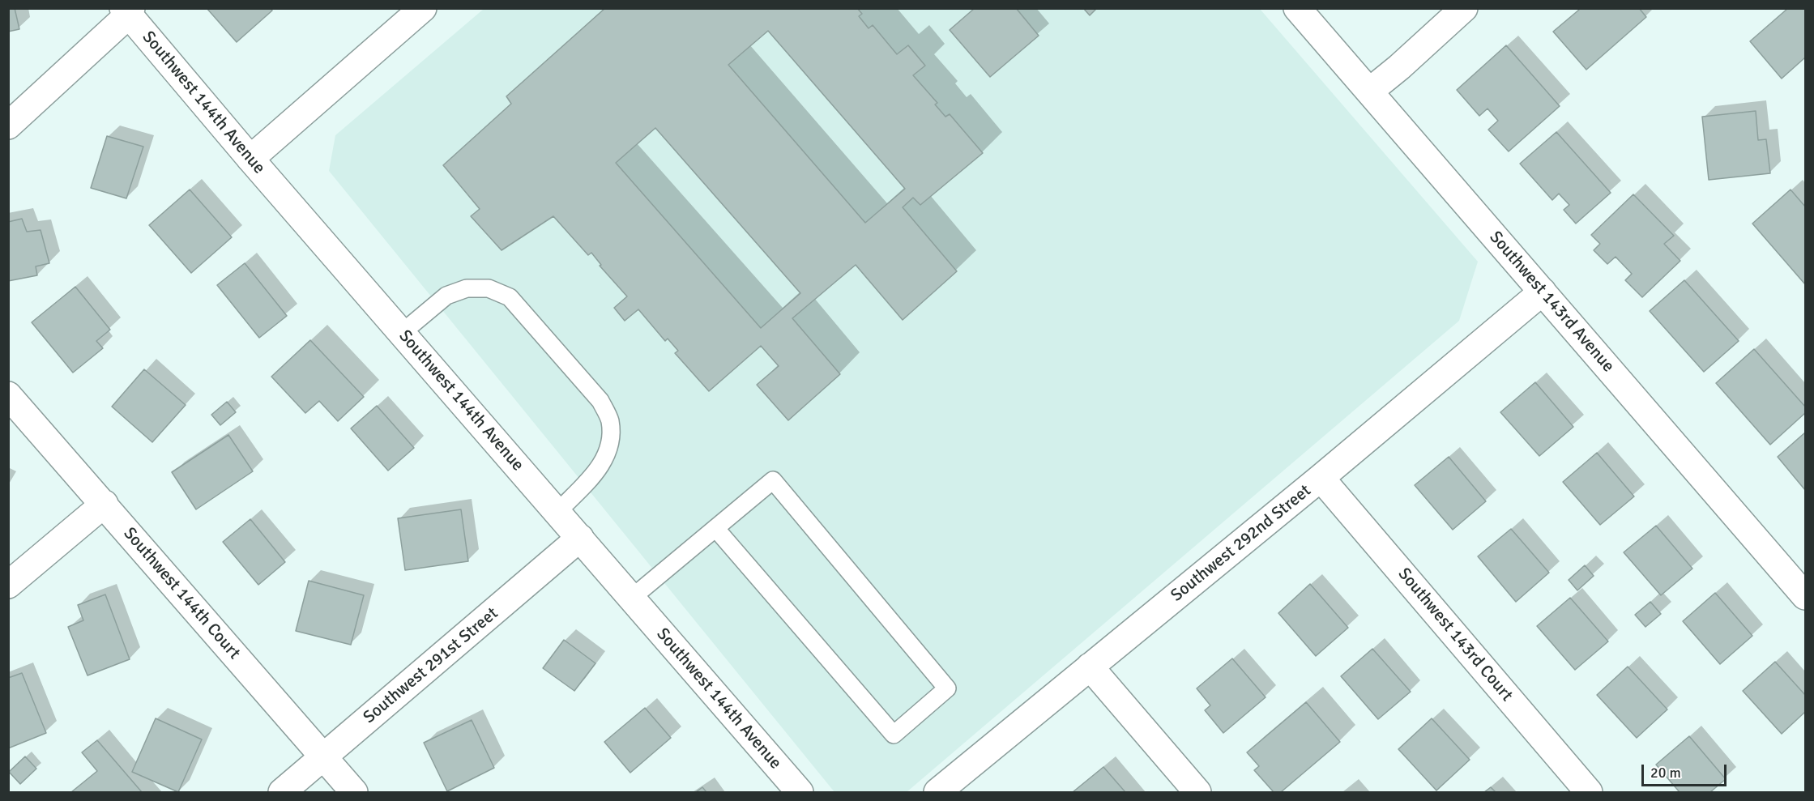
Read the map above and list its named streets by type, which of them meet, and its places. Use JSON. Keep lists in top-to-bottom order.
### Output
{
  "streets": {
    "street": [
      "Southwest 144th Avenue",
      "Southwest 143rd Avenue",
      "Southwest 292nd Street",
      "Southwest 144th Court",
      "Southwest 143rd Court",
      "Southwest 291st Street"
    ]
  },
  "crossings": [
    ["Southwest 144th Avenue", "Southwest 291st Street"],
    ["Southwest 143rd Avenue", "Southwest 292nd Street"],
    ["Southwest 292nd Street", "Southwest 143rd Court"],
    ["Southwest 144th Court", "Southwest 291st Street"]
  ],
  "scale_bar": "20 m"
}
